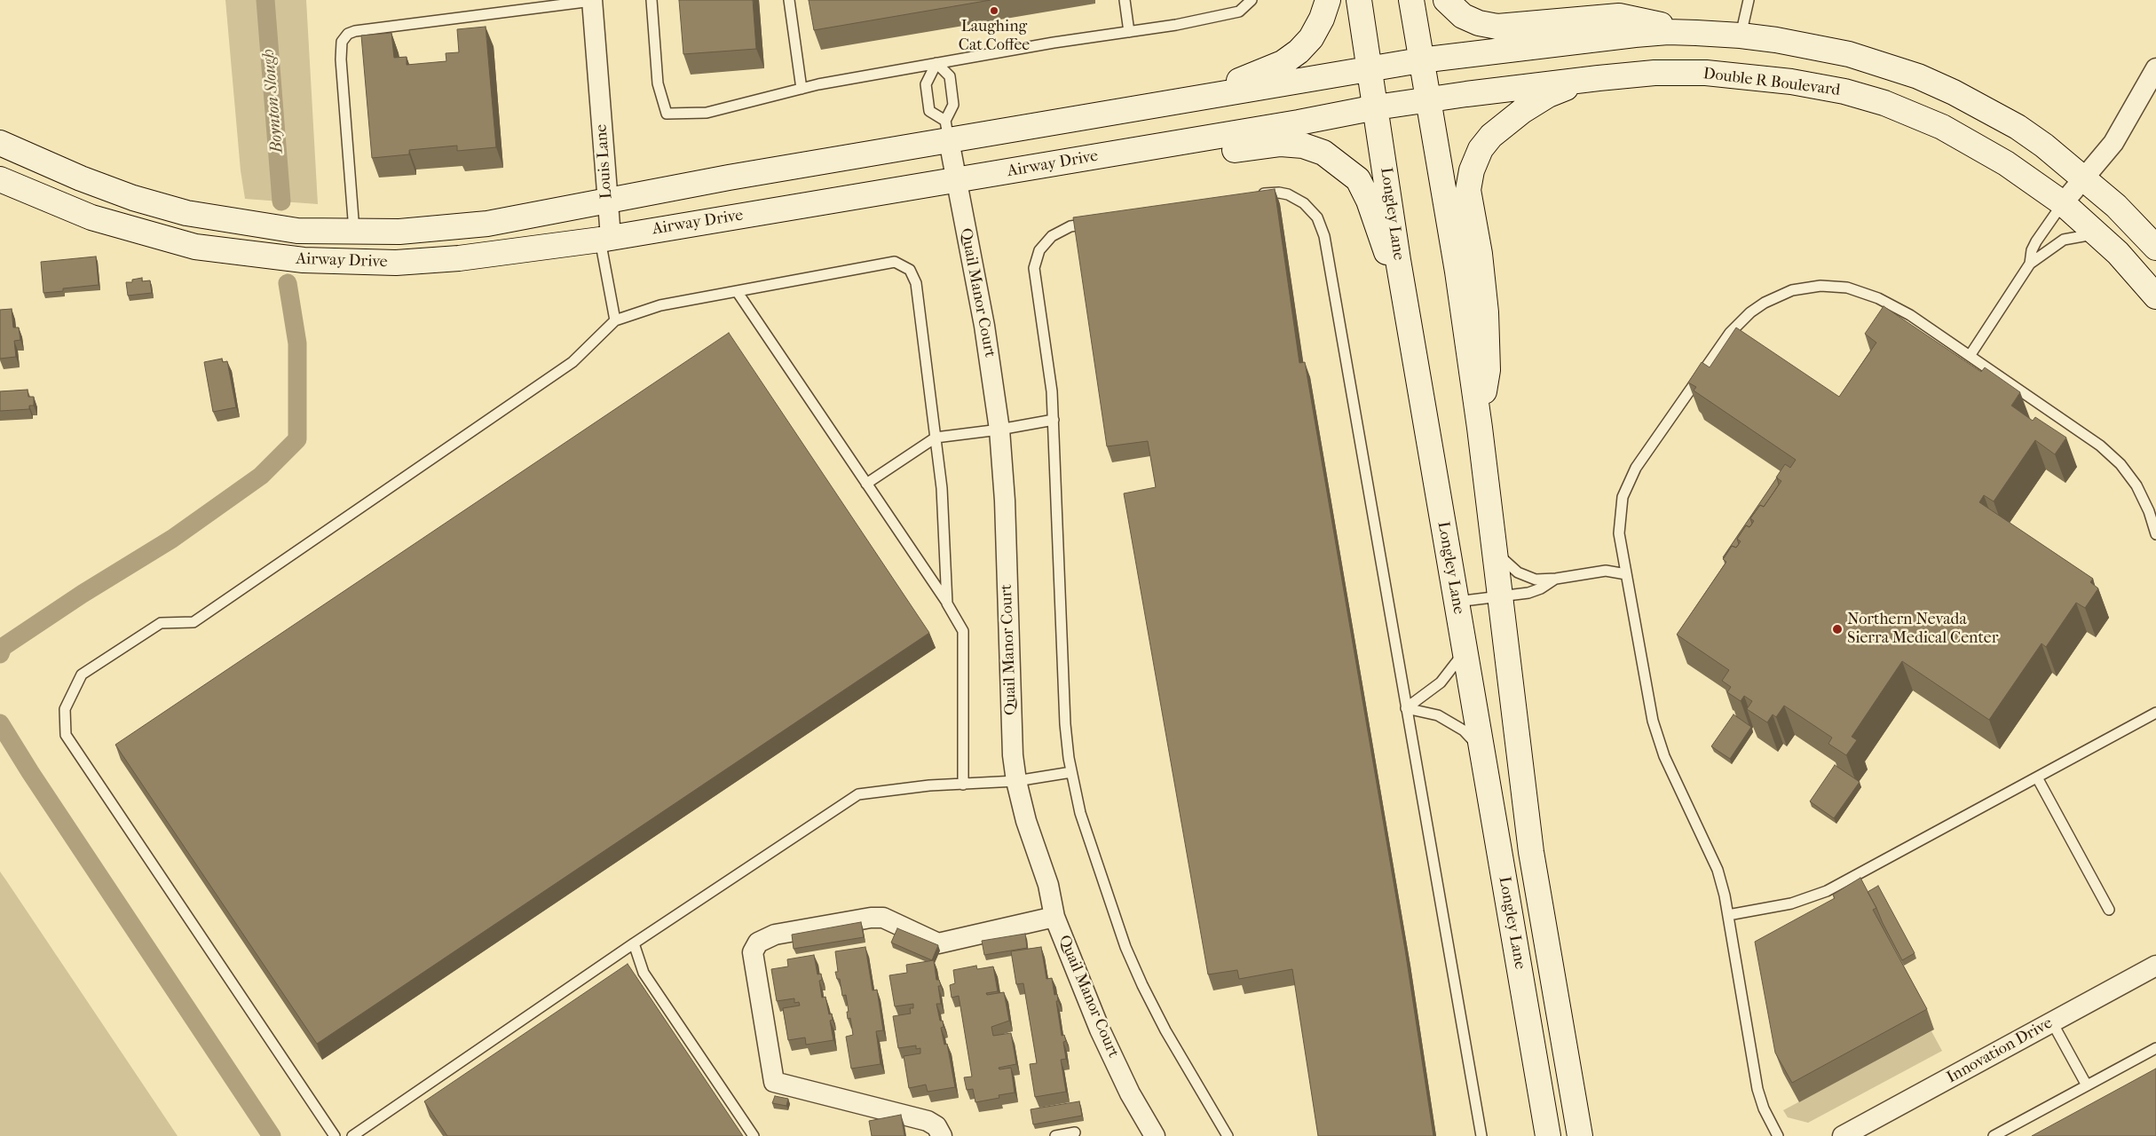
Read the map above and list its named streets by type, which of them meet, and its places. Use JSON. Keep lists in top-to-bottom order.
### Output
{
  "streets": {
    "main road": ["Double R Boulevard", "Airway Drive", "Longley Lane"],
    "street": ["Louis Lane", "Quail Manor Court", "Innovation Drive"]
  },
  "crossings": [
    ["Double R Boulevard", "Airway Drive"],
    ["Double R Boulevard", "Longley Lane"],
    ["Louis Lane", "Airway Drive"],
    ["Airway Drive", "Longley Lane"],
    ["Airway Drive", "Quail Manor Court"]
  ],
  "water": ["Boynton Slough"],
  "places": ["Laughing Cat Coffee", "Northern Nevada Sierra Medical Center"]
}
